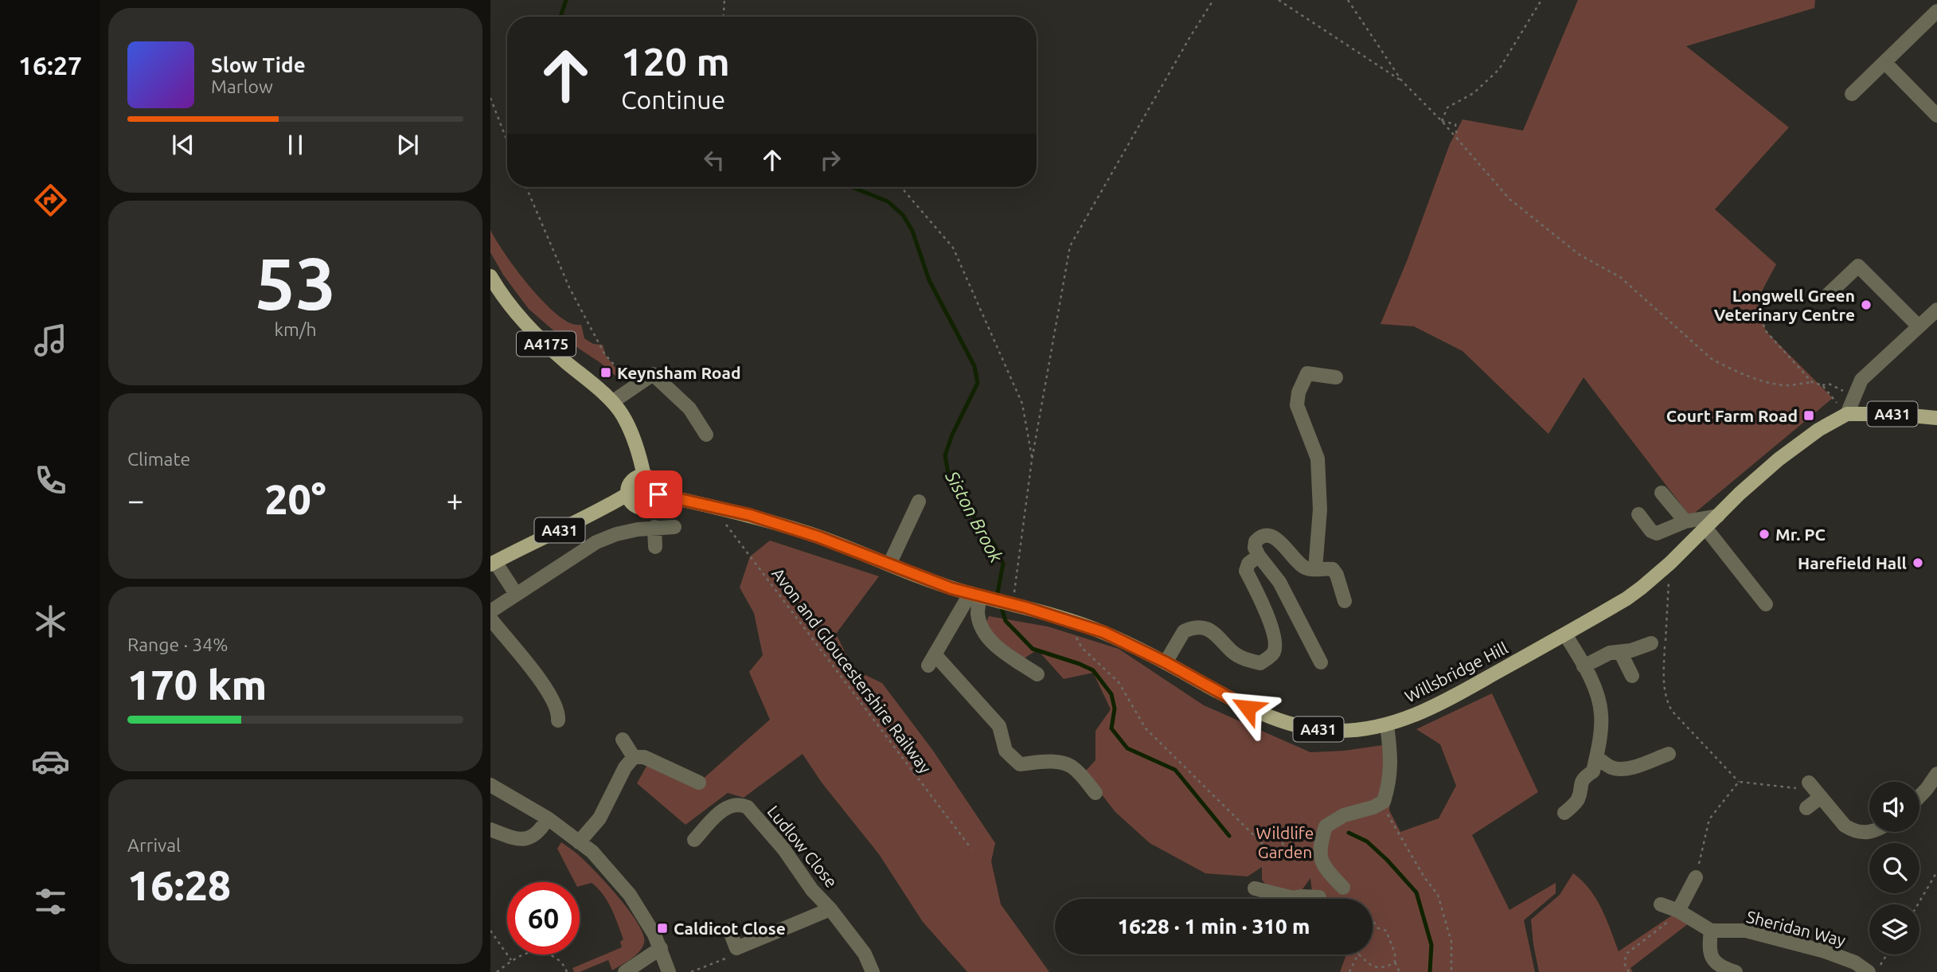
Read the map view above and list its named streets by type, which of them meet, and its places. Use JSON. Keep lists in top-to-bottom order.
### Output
{
  "streets": {
    "main road": ["A4175", "A431", "Willsbridge Hill"],
    "street": ["Ludlow Close", "Sheridan Way"],
    "path": ["Avon and Gloucestershire Railway"]
  },
  "crossings": [
    ["A4175", "A431"],
    ["A431", "Willsbridge Hill"]
  ],
  "water": ["Siston Brook"],
  "parks": ["Wildlife Garden"],
  "places": {
    "other": ["Longwell Green Veterinary Centre", "Mr. PC", "Harefield Hall"],
    "transit": ["Keynsham Road", "Court Farm Road", "Caldicot Close"]
  },
  "page": {
    "tabs": "16:27",
    "turn": ["120 m", "Continue"],
    "song": ["Slow Tide", "Marlow"],
    "tile": [
      ["53", "km/h"],
      "Climate",
      ["Range · 34%", "170 km"],
      ["Arrival", "16:28"]
    ],
    "heat": ["−", "20°", "+"],
    "limit": "60",
    "trip": "16:28 · 1 min · 310 m"
  }
}
